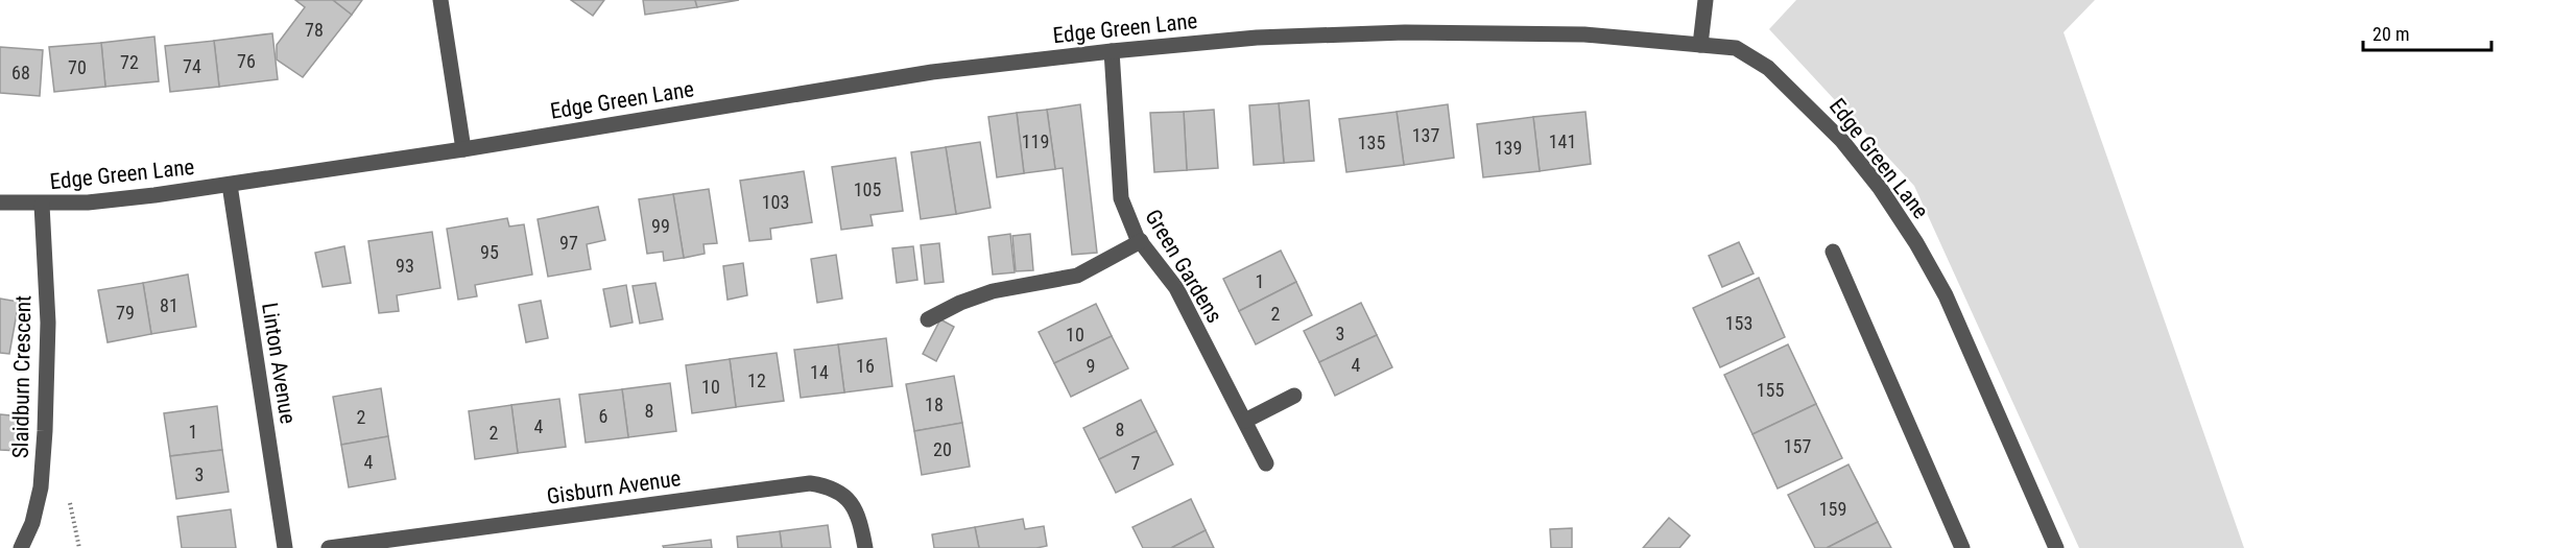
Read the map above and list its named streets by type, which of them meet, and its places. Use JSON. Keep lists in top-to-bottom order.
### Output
{
  "streets": {
    "street": [
      "Edge Green Lane",
      "Green Gardens",
      "Linton Avenue",
      "Slaidburn Crescent",
      "Gisburn Avenue"
    ]
  },
  "crossings": [
    ["Edge Green Lane", "Green Gardens"],
    ["Edge Green Lane", "Linton Avenue"],
    ["Edge Green Lane", "Slaidburn Crescent"]
  ],
  "house_numbers": [
    "78",
    "76",
    "72",
    "74",
    "70",
    "68",
    "137",
    "119",
    "141",
    "135",
    "139",
    "105",
    "103",
    "99",
    "97",
    "95",
    "93",
    "1",
    "81",
    "79",
    "2",
    "153",
    "3",
    "10",
    "4",
    "16",
    "9",
    "14",
    "12",
    "10",
    "155",
    "18",
    "8",
    "6",
    "2",
    "4",
    "8",
    "1",
    "2",
    "157",
    "20",
    "4",
    "7",
    "3",
    "159"
  ],
  "scale_bar": "20 m"
}
